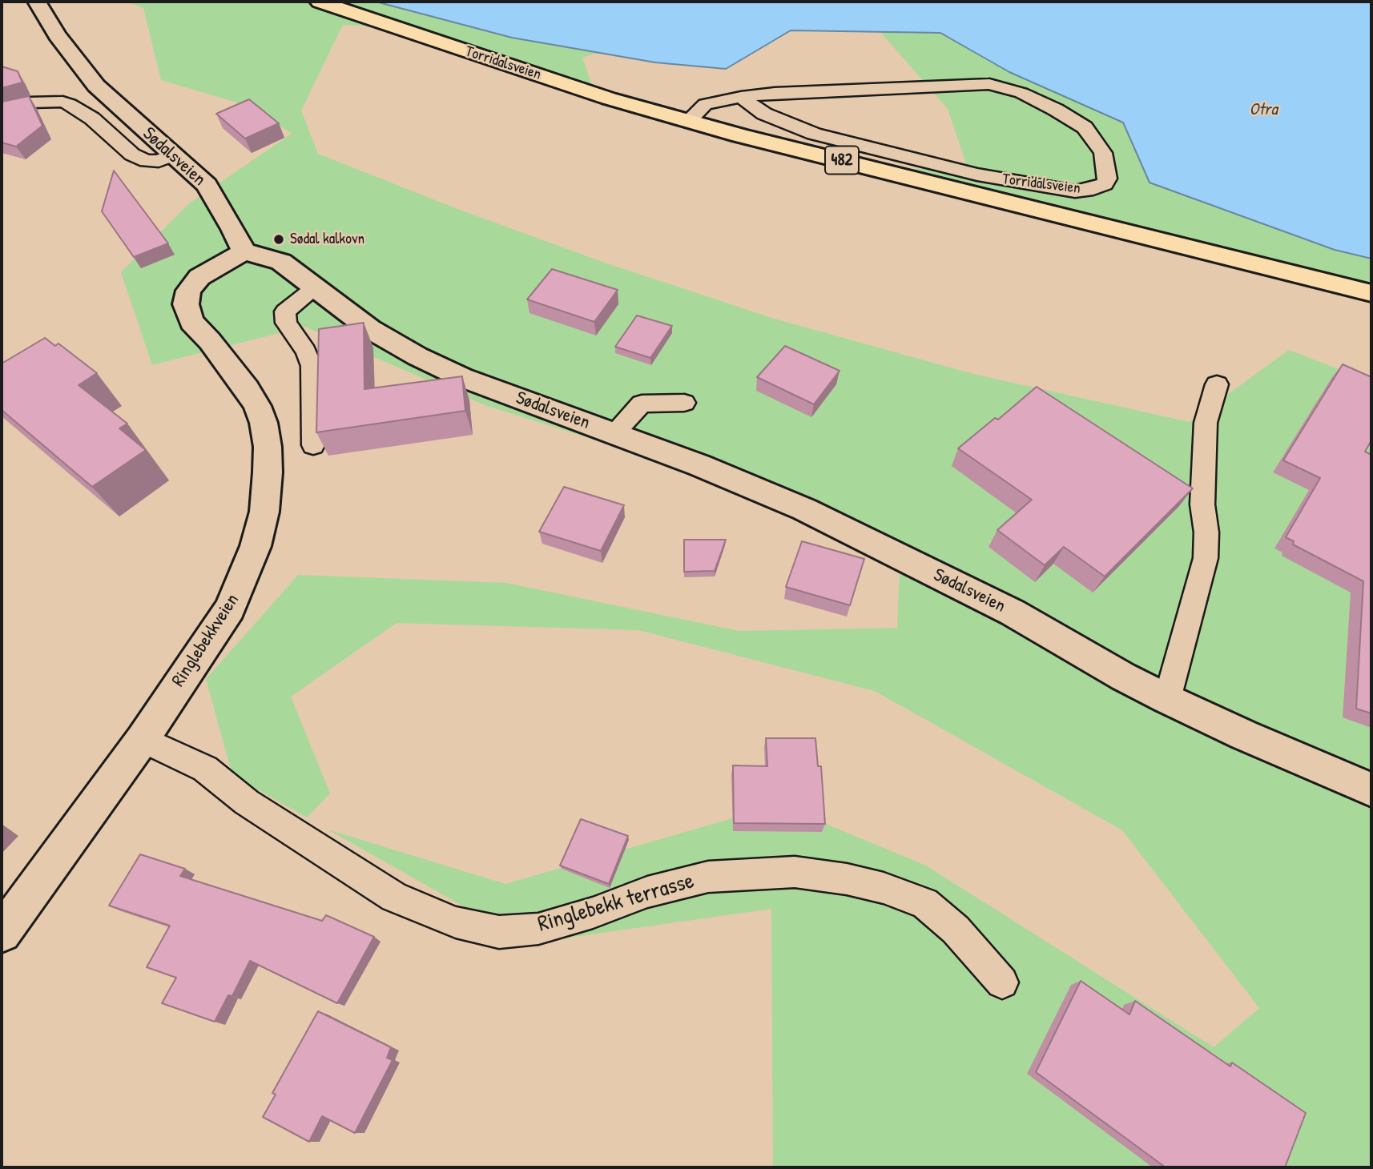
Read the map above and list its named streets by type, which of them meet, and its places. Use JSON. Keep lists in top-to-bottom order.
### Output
{
  "streets": {
    "main road": ["Torridalsveien", "482"],
    "street": ["Sødalsveien", "Ringlebekkveien"],
    "lane": ["Ringlebekk terrasse"]
  },
  "crossings": [
    ["Sødalsveien", "Ringlebekkveien"],
    ["Ringlebekkveien", "Ringlebekk terrasse"]
  ],
  "water": ["Otra"],
  "places": ["Sødal kalkovn"]
}
